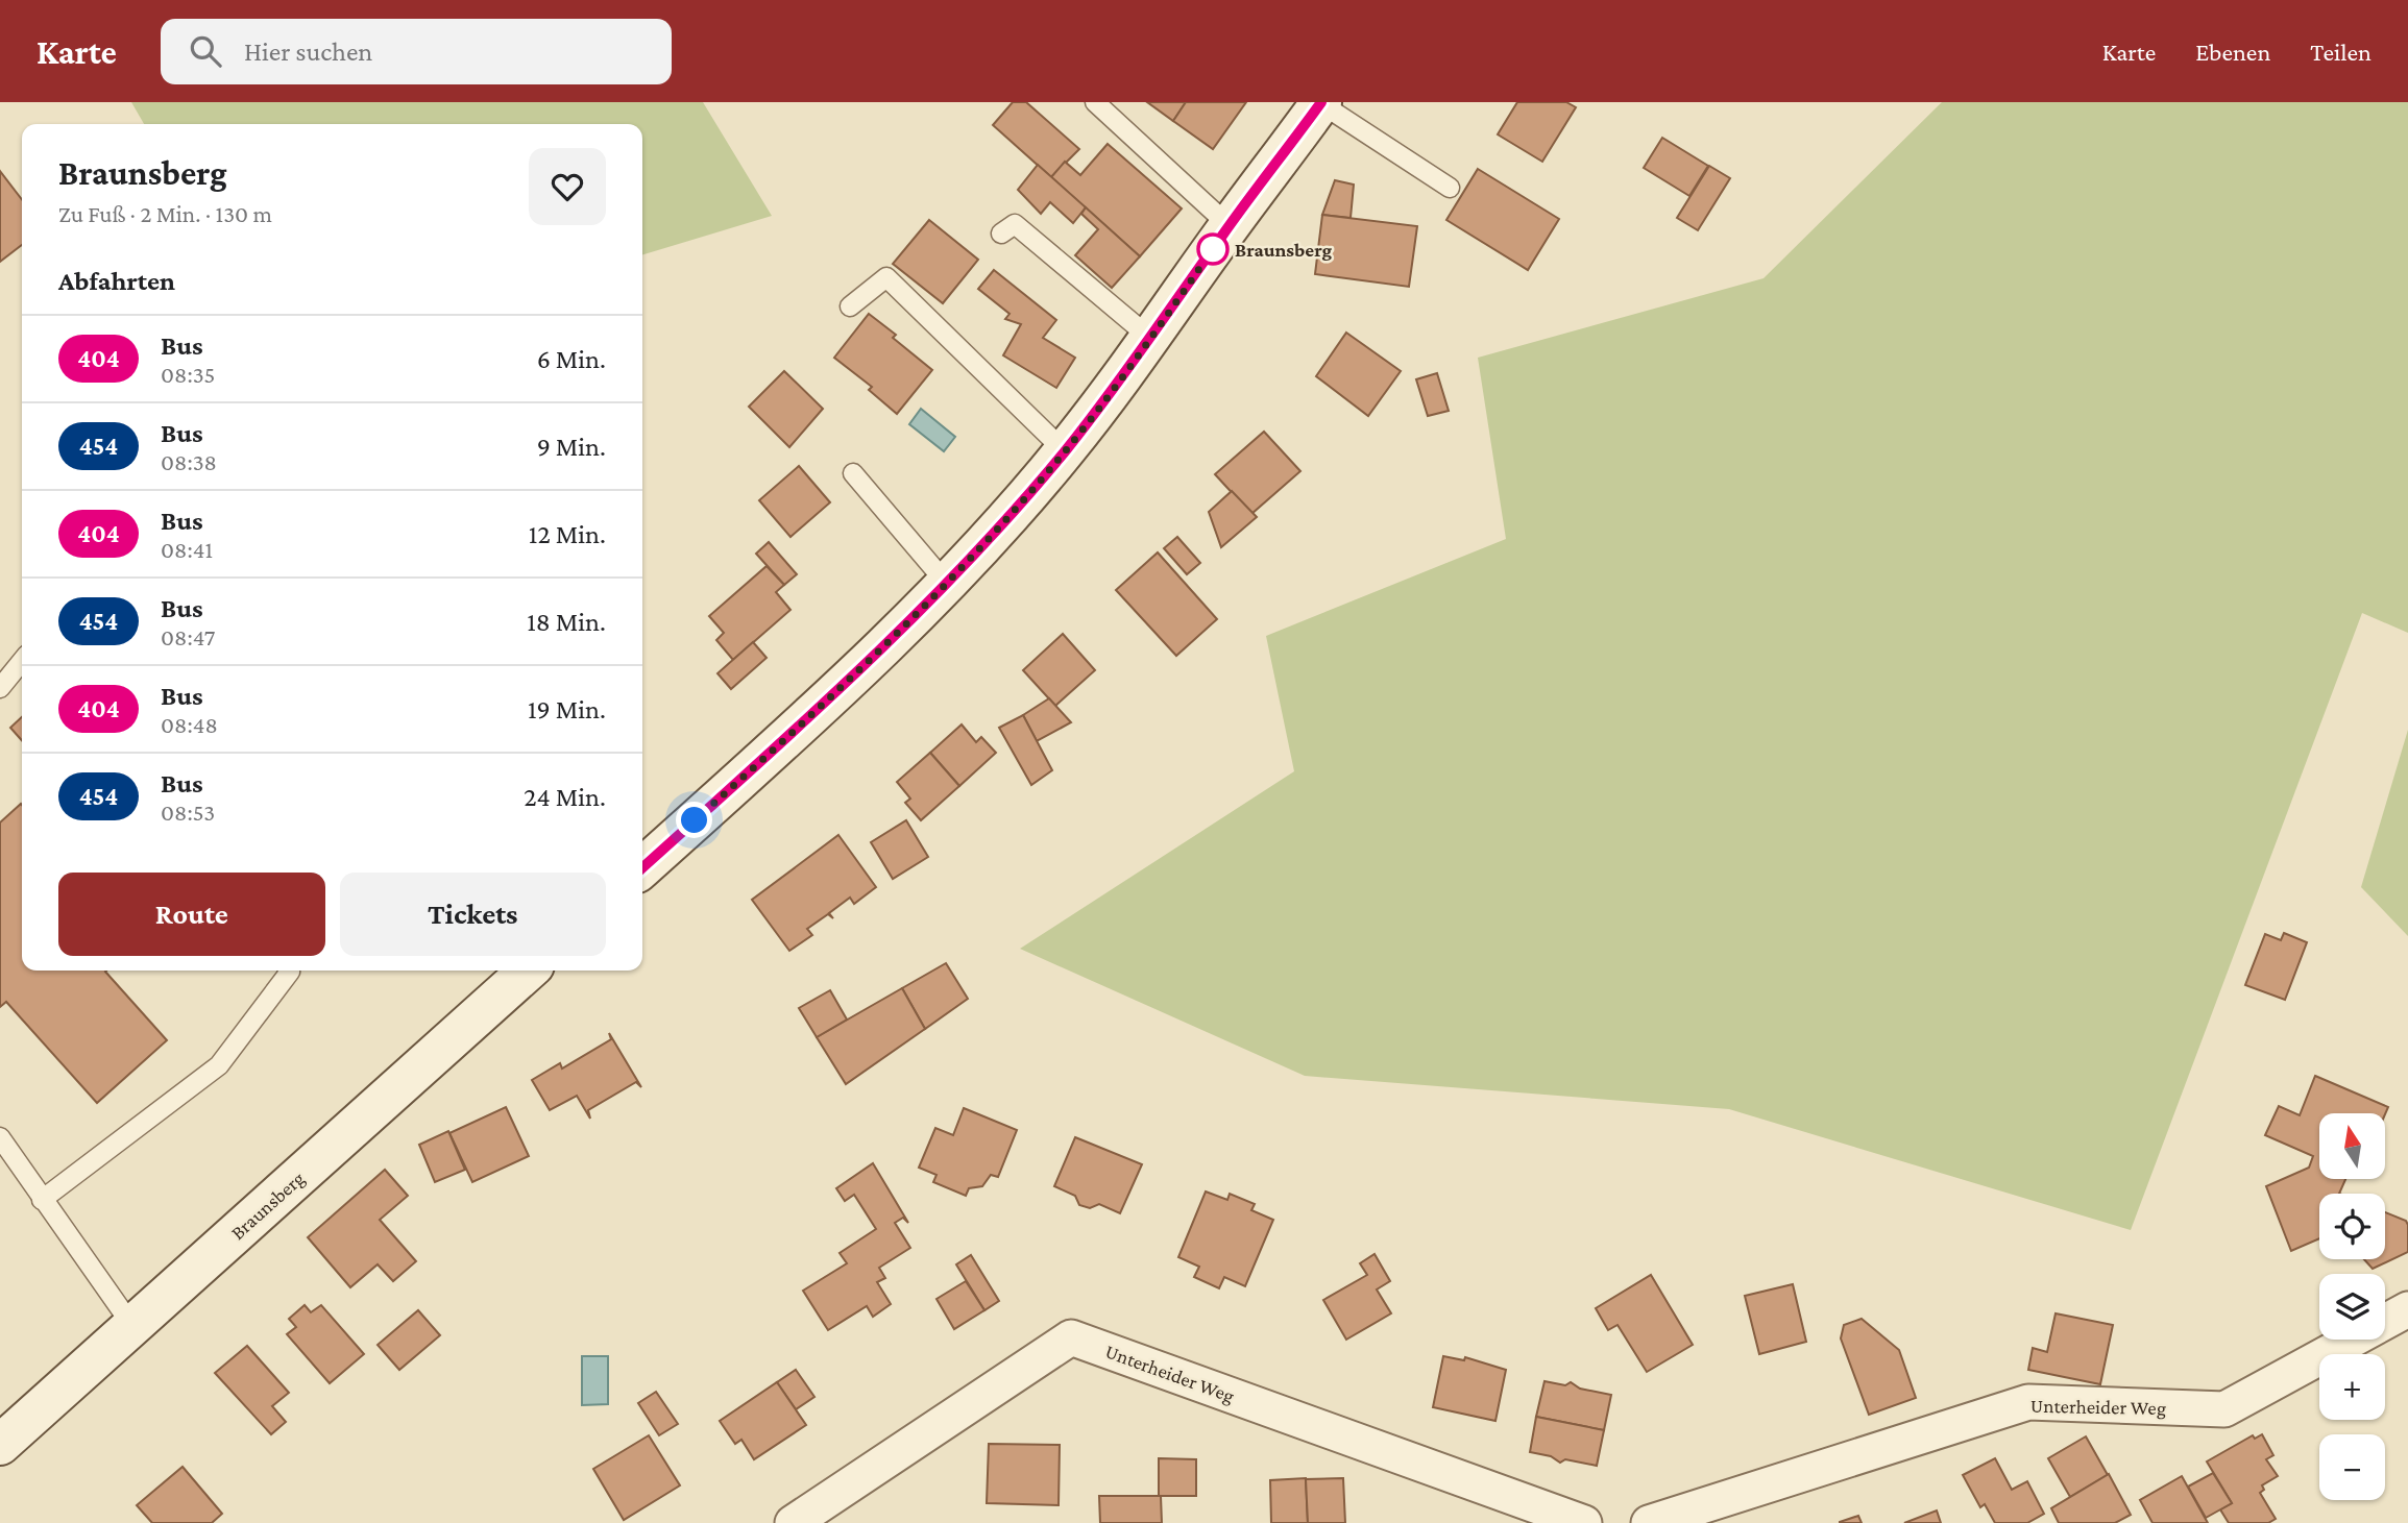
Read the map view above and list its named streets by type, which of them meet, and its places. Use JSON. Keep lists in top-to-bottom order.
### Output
{
  "streets": {
    "main road": ["Braunsberg"],
    "street": ["Unterheider Weg"]
  },
  "places": ["Braunsberg"],
  "lines": ["bus line 404"],
  "north": "top",
  "page": {
    "header": "Karte",
    "search": "Hier suchen",
    "nav": ["Karte", "Ebenen", "Teilen"],
    "heading": [
      ["Braunsberg", "Zu Fuß · 2 Min. · 130 m"],
      "Abfahrten"
    ],
    "list": [
      {
        "mark": "404",
        "name": "Bus",
        "note": "08:35",
        "value": "6 Min."
      },
      {
        "mark": "454",
        "name": "Bus",
        "note": "08:38",
        "value": "9 Min."
      },
      {
        "mark": "404",
        "name": "Bus",
        "note": "08:41",
        "value": "12 Min."
      },
      {
        "mark": "454",
        "name": "Bus",
        "note": "08:47",
        "value": "18 Min."
      },
      {
        "mark": "404",
        "name": "Bus",
        "note": "08:48",
        "value": "19 Min."
      },
      {
        "mark": "454",
        "name": "Bus",
        "note": "08:53",
        "value": "24 Min."
      }
    ],
    "buttons": ["Route", "Tickets"],
    "map_buttons": ["+", "−"]
  }
}
